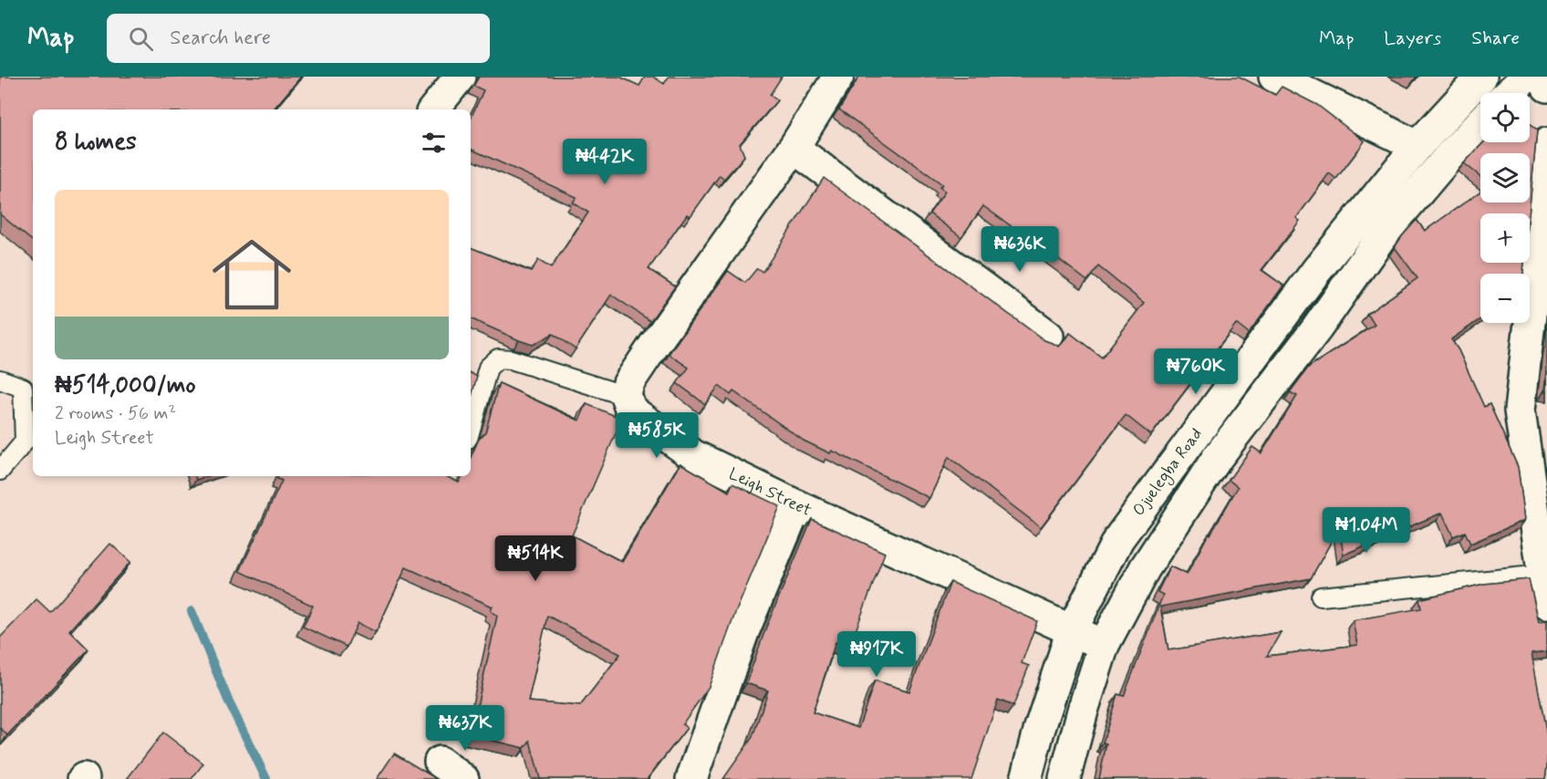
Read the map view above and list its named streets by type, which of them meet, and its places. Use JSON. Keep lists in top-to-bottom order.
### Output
{
  "streets": {
    "street": ["Ojuelegba Road", "Leigh Street"]
  },
  "crossings": [
    ["Ojuelegba Road", "Leigh Street"]
  ],
  "page": {
    "header": "Map",
    "search": "Search here",
    "nav": ["Map", "Layers", "Share"],
    "map_buttons": ["+", "−"],
    "heading": "8 homes",
    "price": [
      "₦442K",
      "₦636K",
      "₦760K",
      "₦585K",
      "₦1.04M",
      "₦514K",
      "₦917K",
      "₦637K"
    ],
    "list": [
      {
        "name": "₦514,000/mo",
        "note": "2 rooms · 56 m² · Leigh Street"
      }
    ]
  }
}
